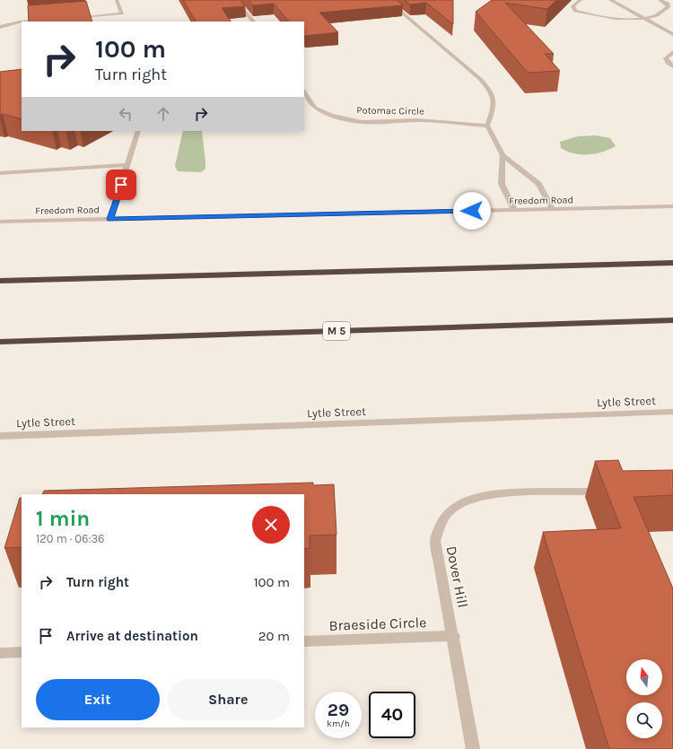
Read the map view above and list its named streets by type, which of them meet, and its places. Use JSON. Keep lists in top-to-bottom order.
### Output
{
  "streets": {
    "highway": ["M 5"],
    "street": [
      "Potomac Circle",
      "Freedom Road",
      "Lytle Street",
      "Dover Hill",
      "Braeside Circle"
    ]
  },
  "crossings": [
    ["Dover Hill", "Braeside Circle"]
  ],
  "north": "top",
  "page": {
    "turn": ["100 m", "Turn right"],
    "heading": ["1 min", "120 m · 06:36"],
    "list": [
      {
        "name": "Turn right",
        "value": "100 m"
      },
      {
        "name": "Arrive at destination",
        "value": "20 m"
      }
    ],
    "buttons": ["Exit", "Share"],
    "speed": "29 km/h",
    "limit": "40"
  }
}
